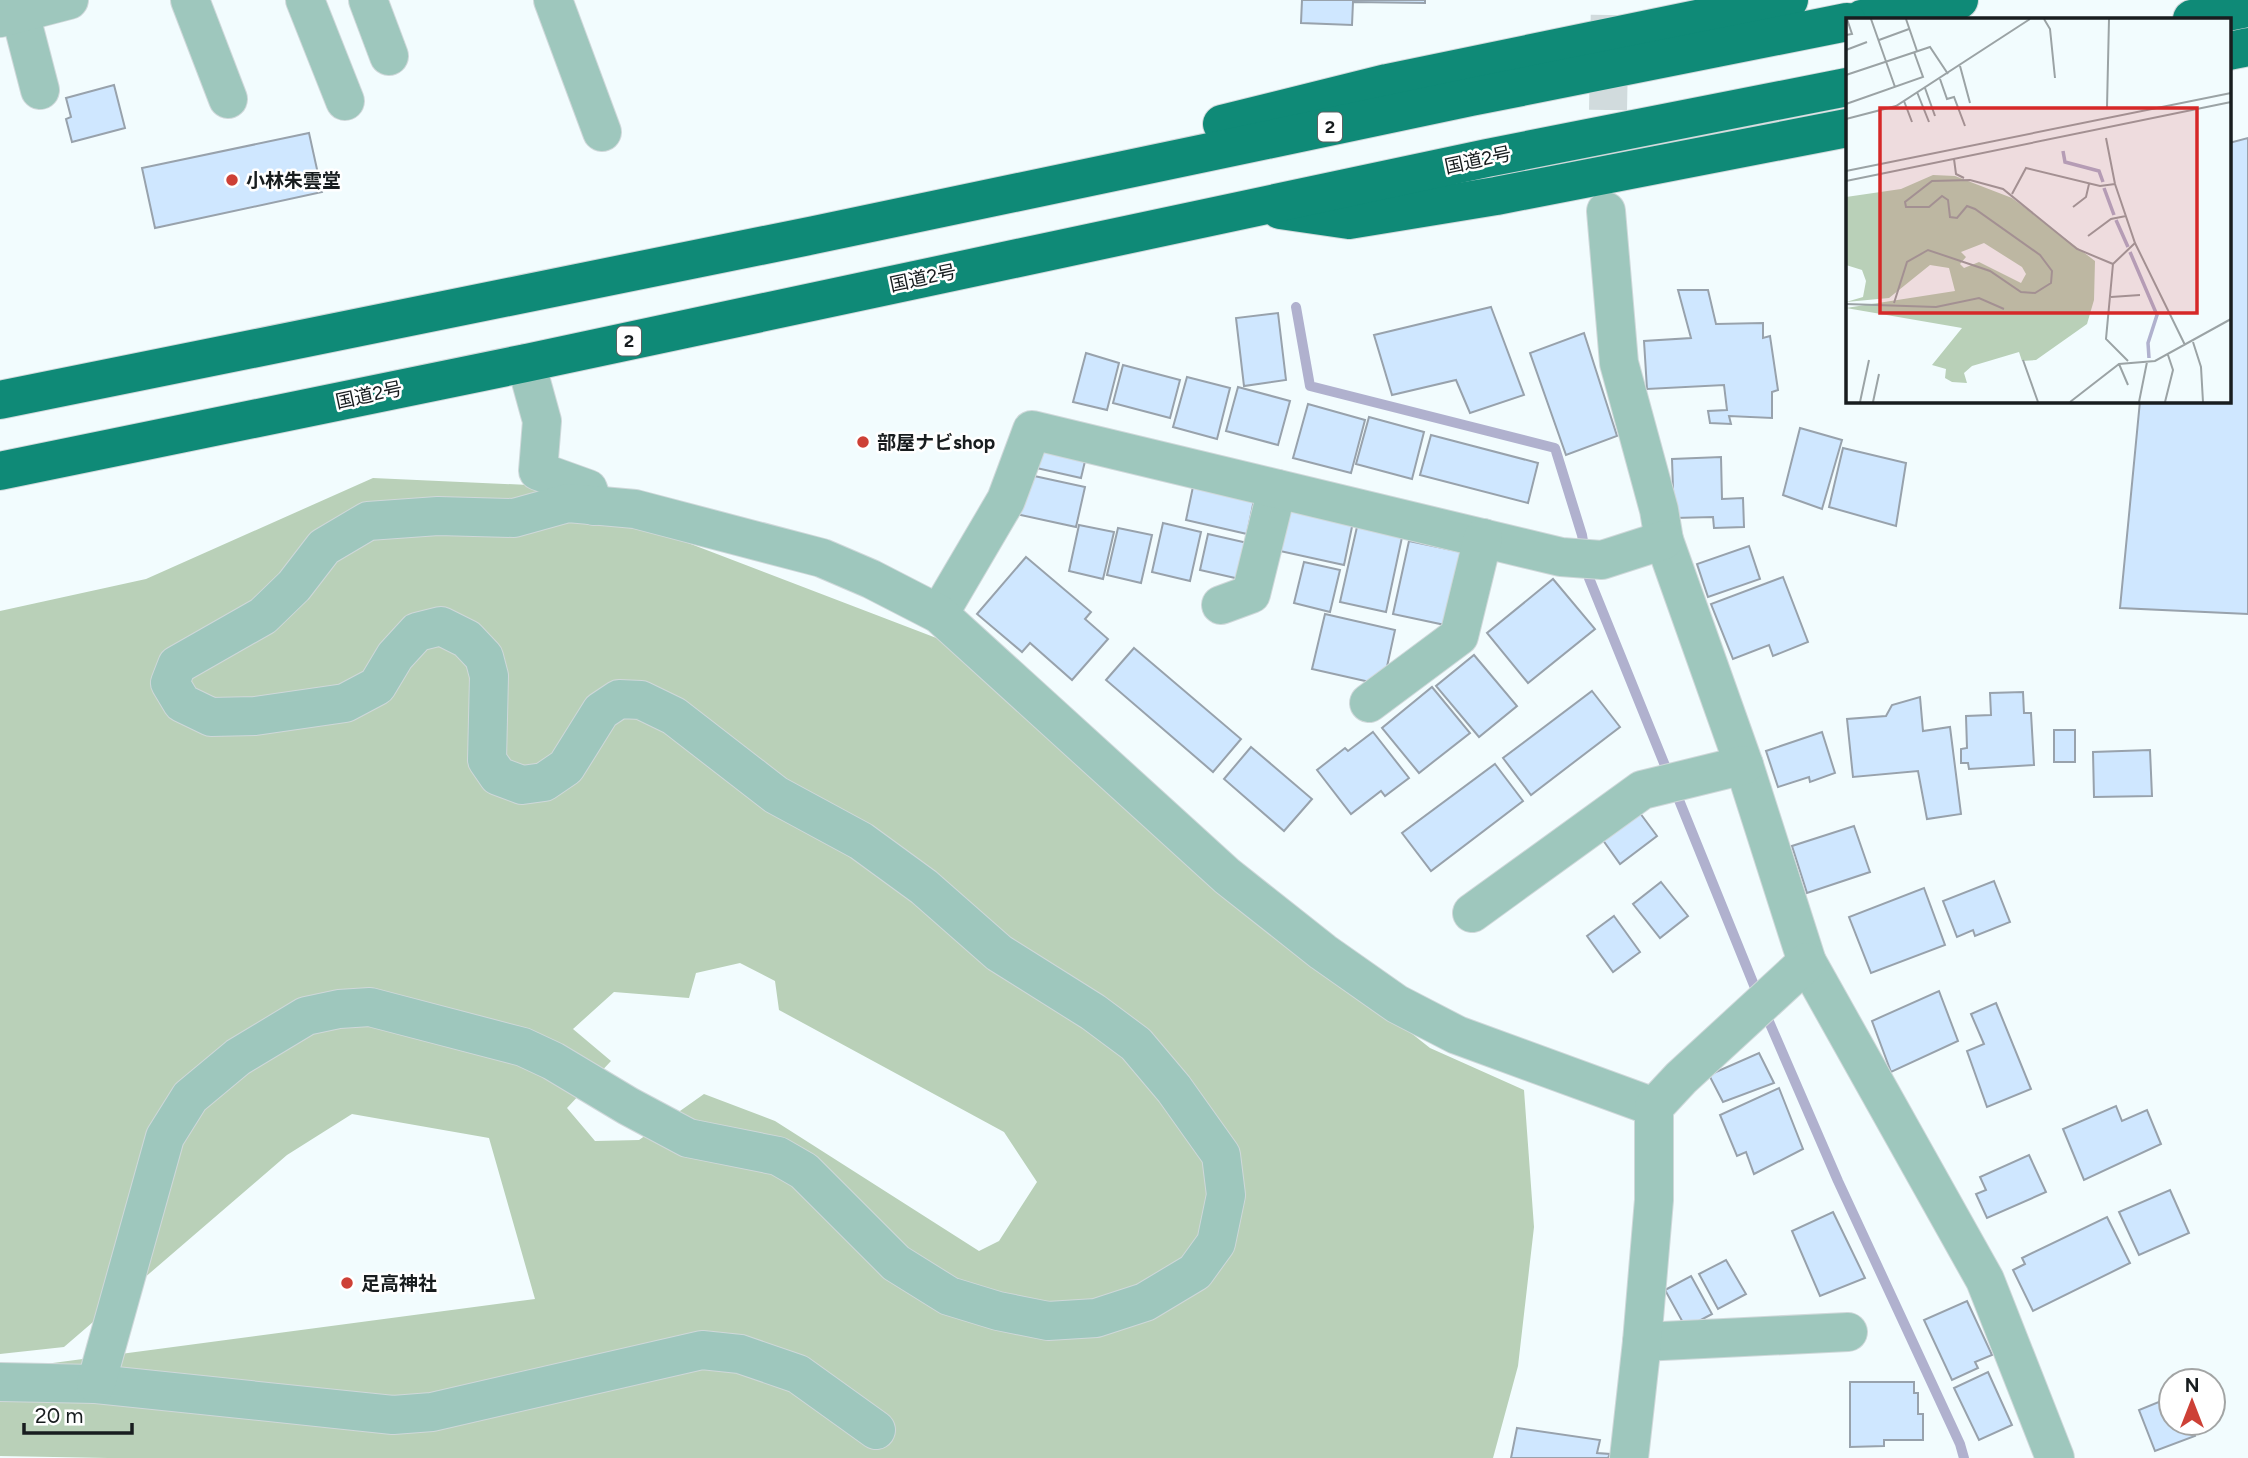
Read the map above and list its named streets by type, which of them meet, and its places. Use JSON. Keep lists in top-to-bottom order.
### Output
{
  "streets": {
    "highway": ["2", "国道2号"]
  },
  "places": ["小林朱雲堂", "部屋ナビshop", "足高神社"],
  "scale_bar": "20 m",
  "north": "top"
}
